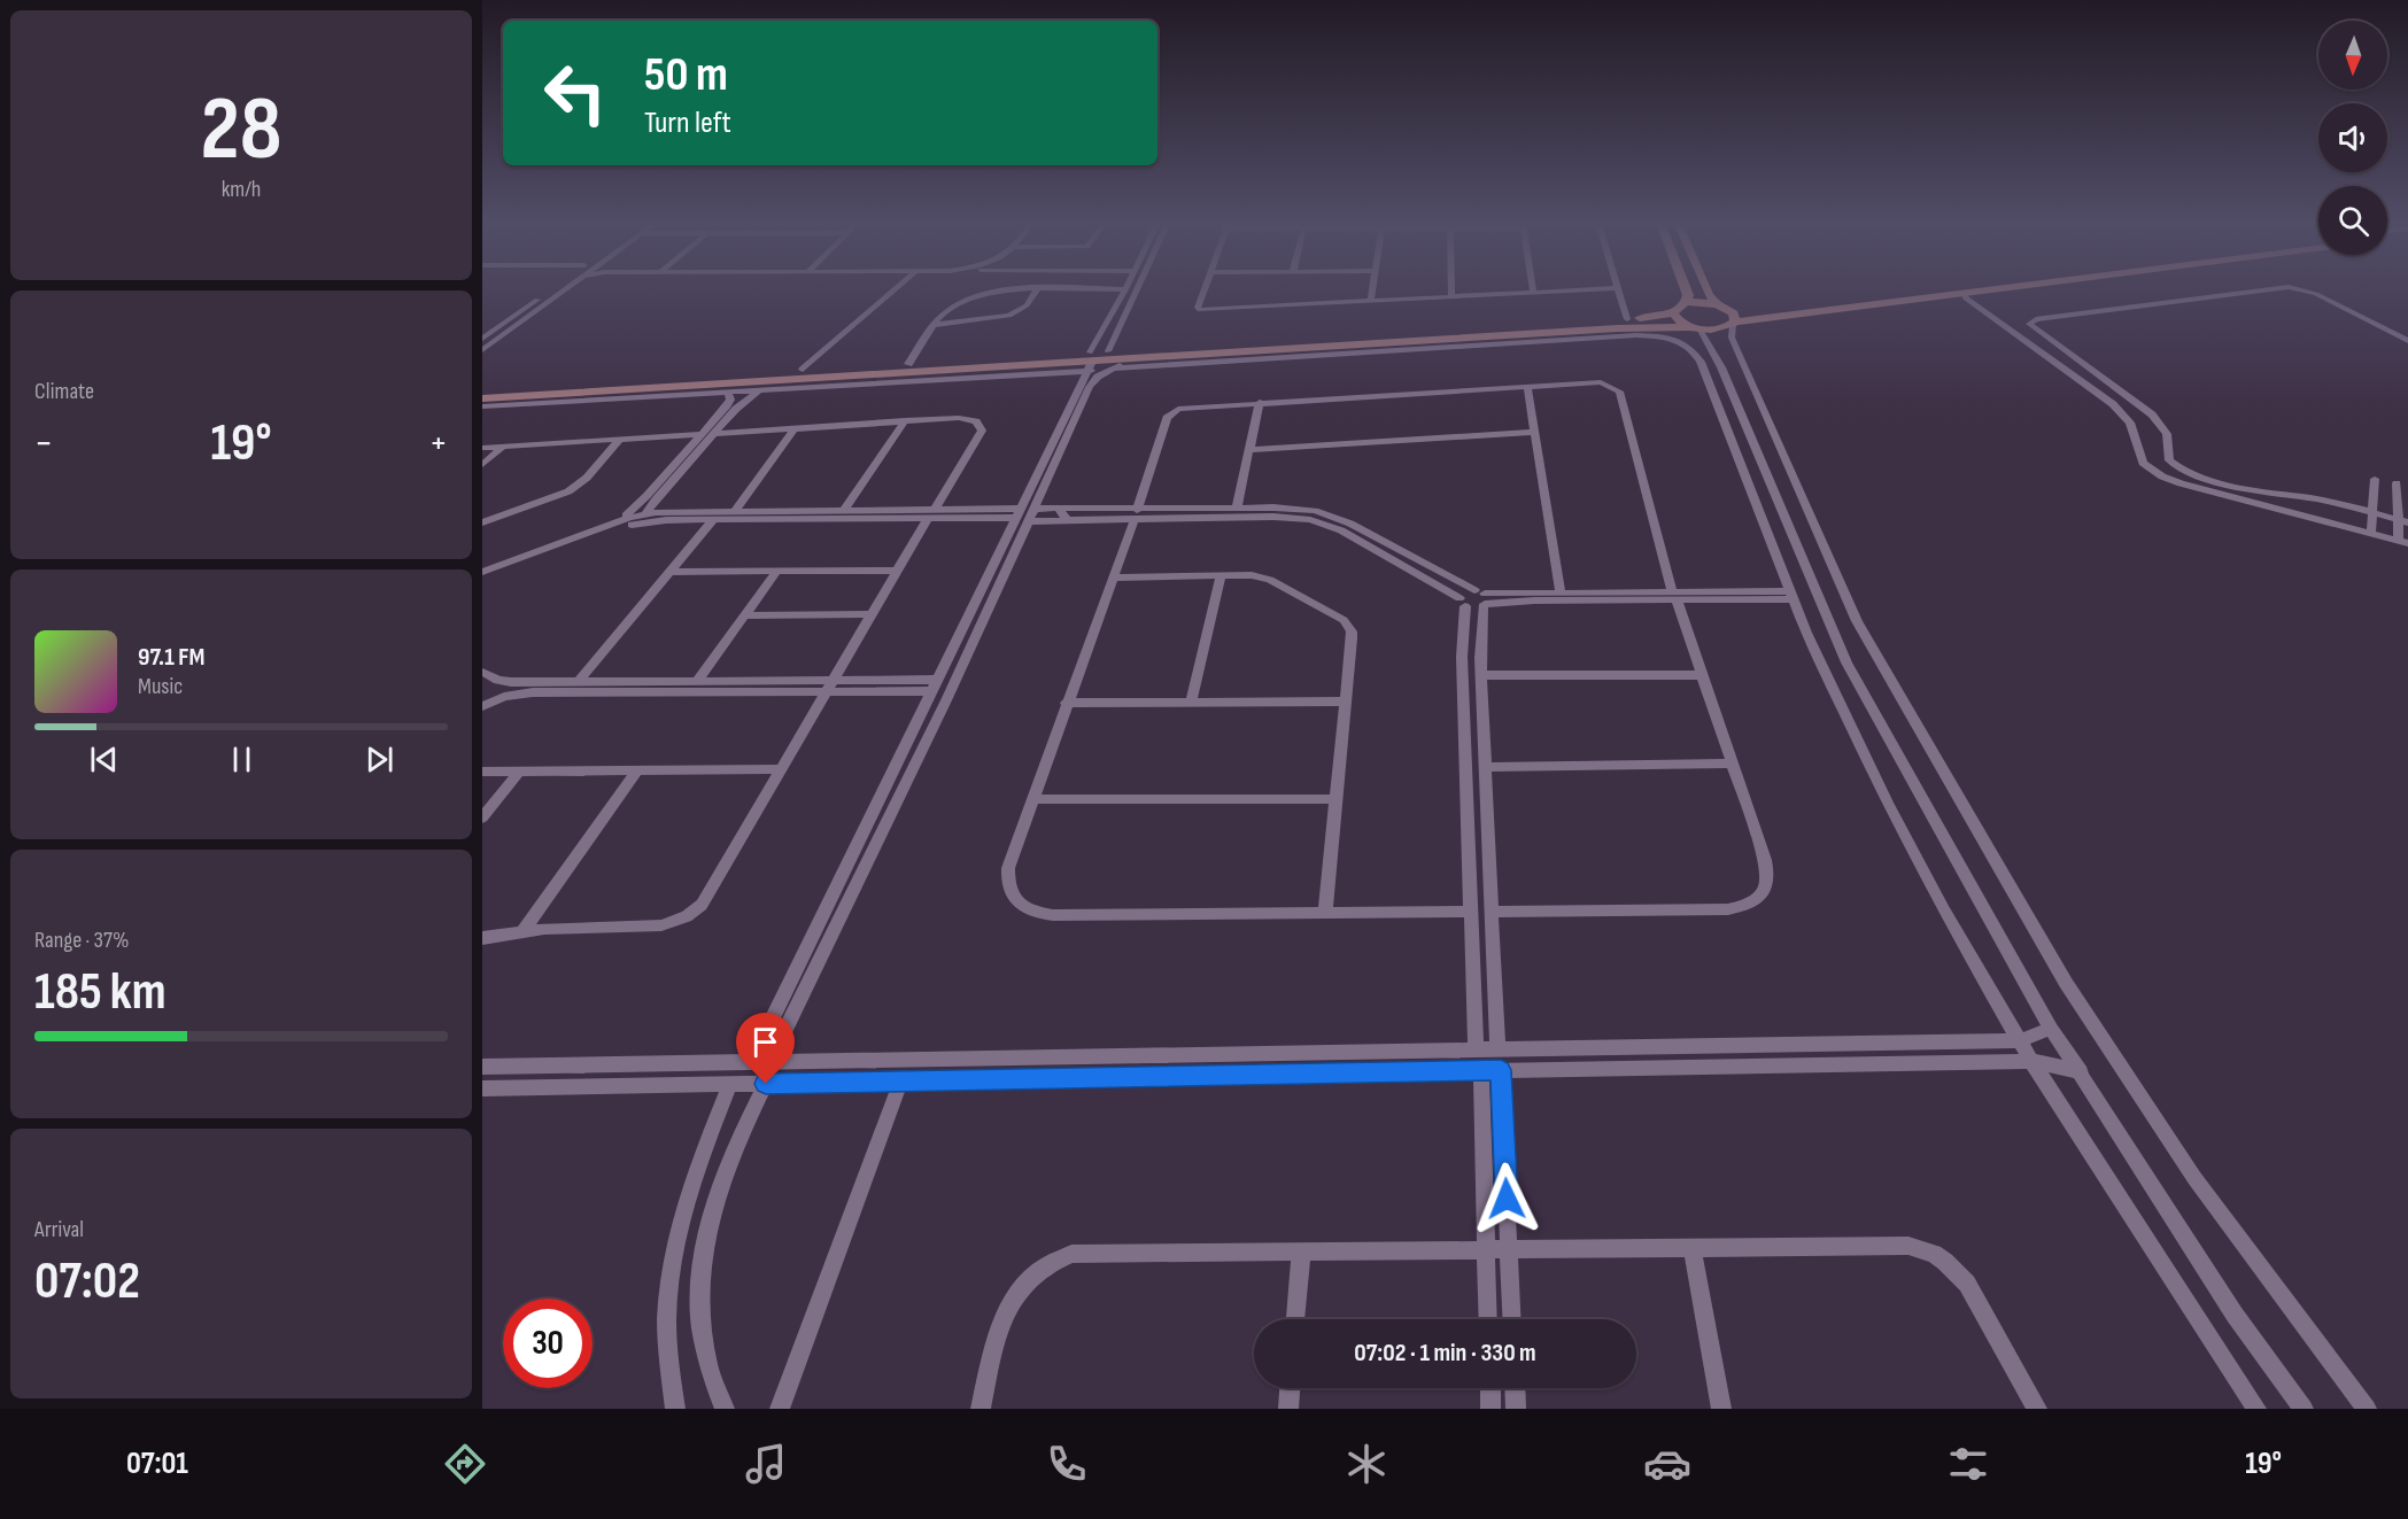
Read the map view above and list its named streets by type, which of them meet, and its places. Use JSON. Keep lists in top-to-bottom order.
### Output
{
  "north": "bottom",
  "page": {
    "tile": [
      ["28", "km/h"],
      "Climate",
      ["Range · 37%", "185 km"],
      ["Arrival", "07:02"]
    ],
    "turn": ["50 m", "Turn left"],
    "heat": ["−", "19°", "+"],
    "song": ["97.1 FM", "Music"],
    "limit": "30",
    "trip": "07:02 · 1 min · 330 m",
    "tabs": ["07:01", "19°"]
  }
}
